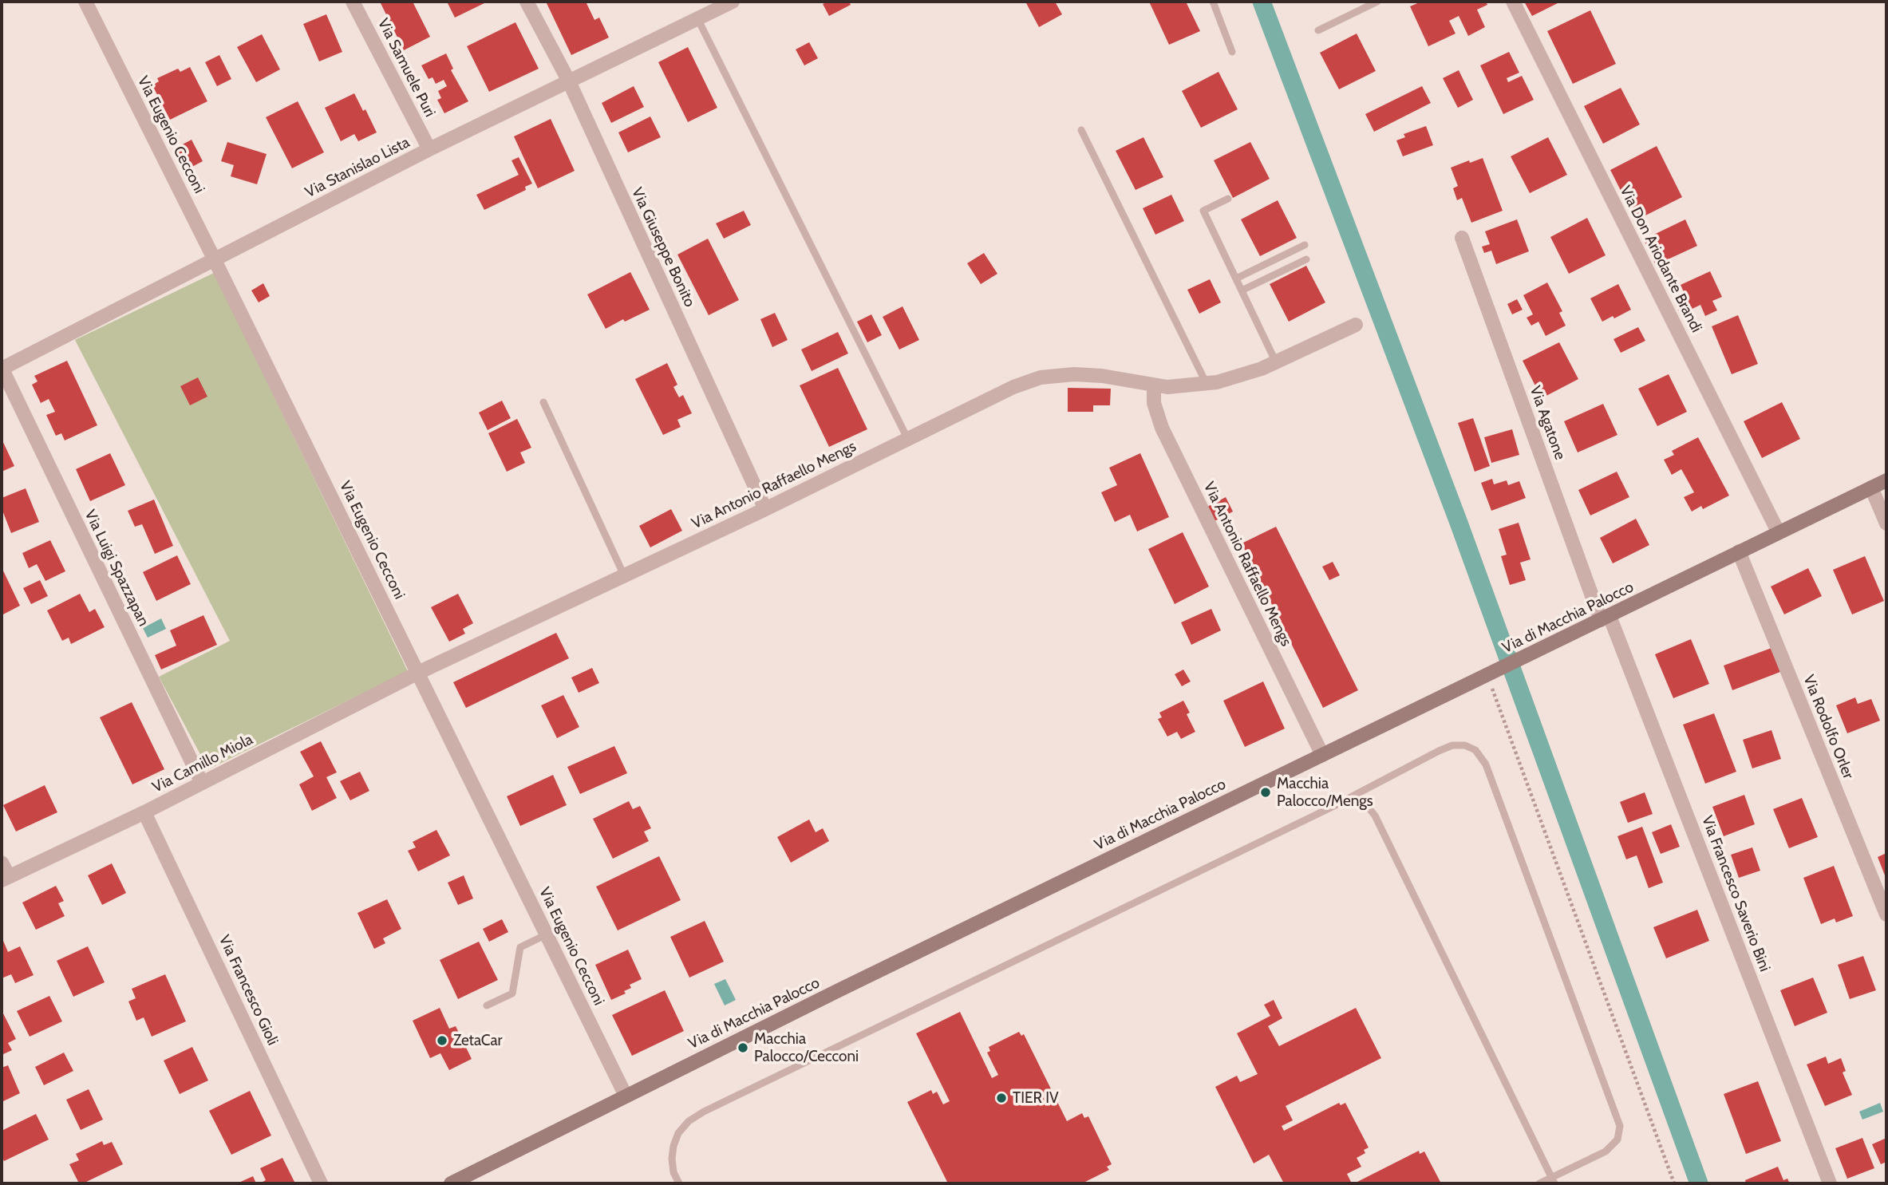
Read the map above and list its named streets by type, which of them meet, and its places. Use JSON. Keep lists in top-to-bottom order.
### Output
{
  "streets": {
    "street": [
      "Via Samuele Puri",
      "Via Eugenio Cecconi",
      "Via Stanislao Lista",
      "Via Giuseppe Bonito",
      "Via Don Ariodante Brandi",
      "Via Agatone",
      "Via Antonio Raffaello Mengs",
      "Via Luigi Spazzapan",
      "Via di Macchia Palocco",
      "Via Rodolfo Orler",
      "Via Camillo Miola",
      "Via Francesco Saverio Bini",
      "Via Francesco Gioli"
    ]
  },
  "crossings": [
    ["Via Samuele Puri", "Via Stanislao Lista"],
    ["Via Eugenio Cecconi", "Via Stanislao Lista"],
    ["Via Eugenio Cecconi", "Via Antonio Raffaello Mengs"],
    ["Via Eugenio Cecconi", "Via di Macchia Palocco"],
    ["Via Eugenio Cecconi", "Via Camillo Miola"],
    ["Via Stanislao Lista", "Via Giuseppe Bonito"],
    ["Via Stanislao Lista", "Via Luigi Spazzapan"],
    ["Via Giuseppe Bonito", "Via Antonio Raffaello Mengs"],
    ["Via Don Ariodante Brandi", "Via di Macchia Palocco"],
    ["Via Agatone", "Via di Macchia Palocco"],
    ["Via Agatone", "Via Francesco Saverio Bini"],
    ["Via Antonio Raffaello Mengs", "Via di Macchia Palocco"],
    ["Via Antonio Raffaello Mengs", "Via Camillo Miola"],
    ["Via Luigi Spazzapan", "Via Camillo Miola"],
    ["Via di Macchia Palocco", "Via Rodolfo Orler"],
    ["Via di Macchia Palocco", "Via Francesco Saverio Bini"],
    ["Via Camillo Miola", "Via Francesco Gioli"]
  ],
  "places": [
    "Macchia Palocco/Mengs",
    "ZetaCar",
    "Macchia Palocco/Cecconi",
    "TIER IV"
  ]
}
